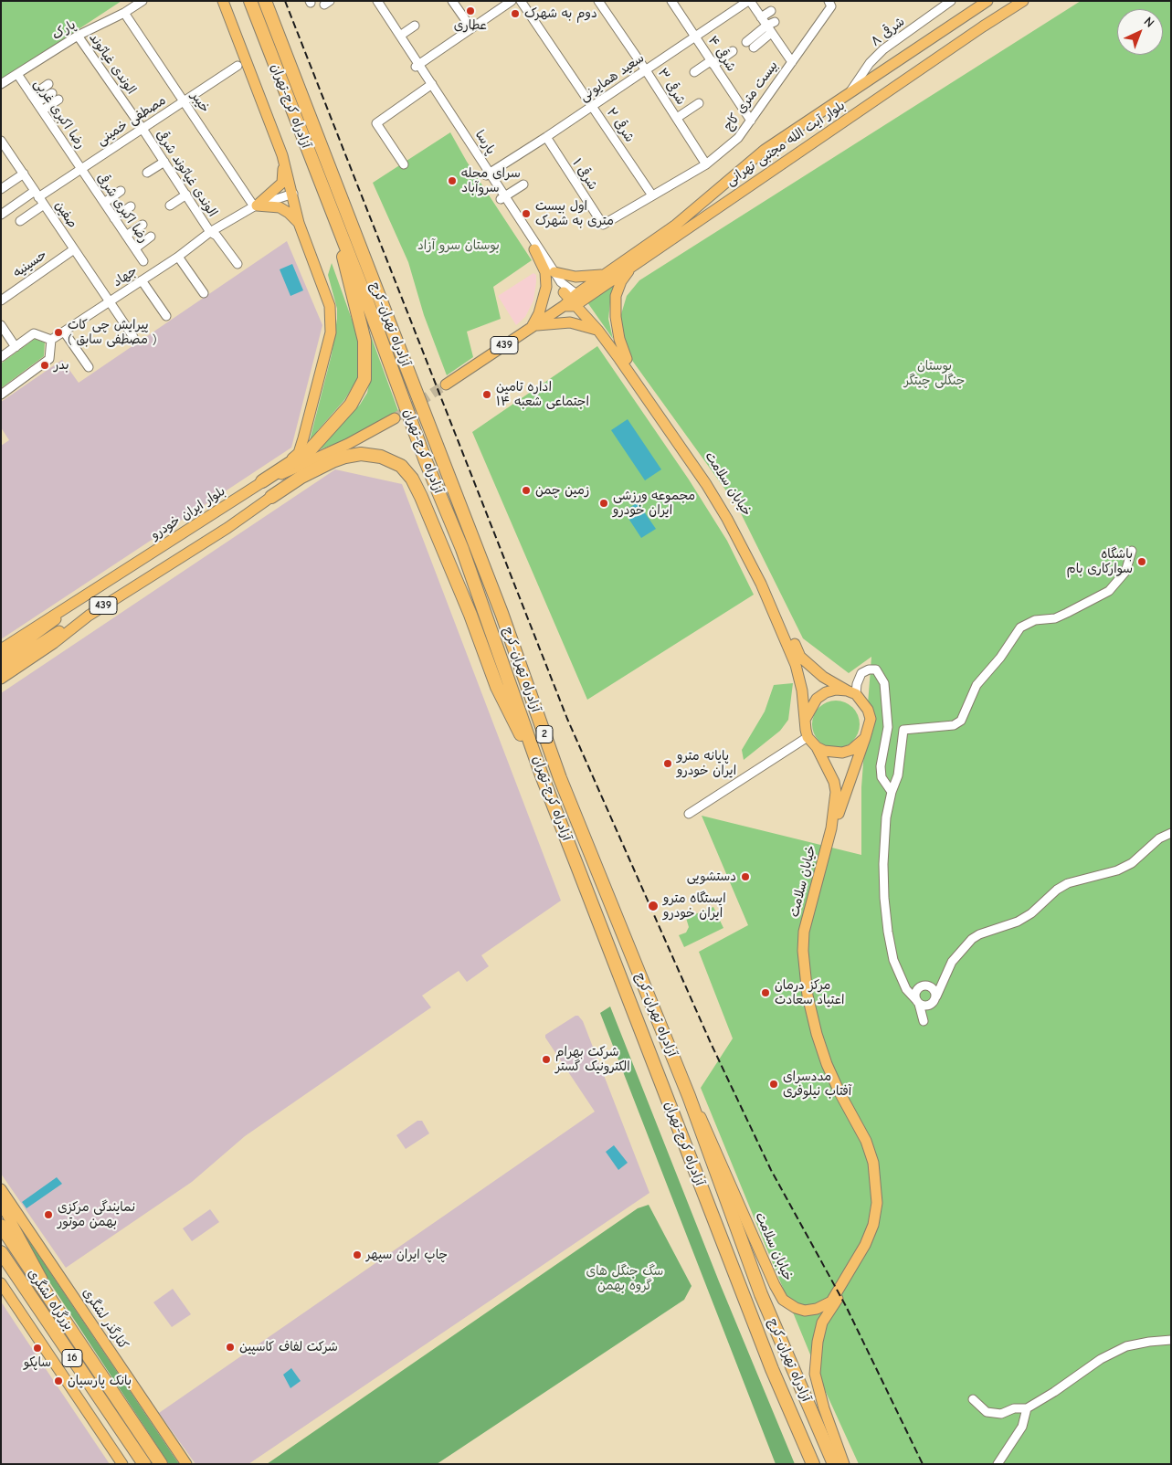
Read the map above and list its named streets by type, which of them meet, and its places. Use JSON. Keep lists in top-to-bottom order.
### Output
{
  "streets": {
    "highway": [
      "آزادراه کرج-تهران",
      "آزادراه تهران-کرج",
      "2",
      "بزرگراه لشگری",
      "16"
    ],
    "main road": [
      "بلوار آیت الله مجتبی تهرانی",
      "439",
      "خیابان سلامت",
      "بلوار ایران خودرو",
      "کنارگذر لشگری"
    ],
    "street": [
      "پارک",
      "۸ شرقی",
      "۴ شرقی",
      "الوندی غیاثوند",
      "سعید همایونی",
      "۳ شرقی",
      "بیست متری کاج",
      "خیبر",
      "رضا اکبری غربی",
      "مصطفی خمینی",
      "۲ شرقی",
      "پارسا",
      "الوندی غیاثوند شرقی",
      "۱ شرقی",
      "رضا اکبری شرقی",
      "صفین",
      "حسینیه",
      "جهاد"
    ]
  },
  "crossings": [
    ["پارک", "الوندی غیاثوند"],
    ["پارک", "خیبر"],
    ["پارک", "رضا اکبری غربی"],
    ["۸ شرقی", "بلوار آیت الله مجتبی تهرانی"],
    ["۴ شرقی", "سعید همایونی"],
    ["۴ شرقی", "بیست متری کاج"],
    ["الوندی غیاثوند", "مصطفی خمینی"],
    ["الوندی غیاثوند", "الوندی غیاثوند شرقی"],
    ["سعید همایونی", "۳ شرقی"],
    ["سعید همایونی", "۲ شرقی"],
    ["سعید همایونی", "پارسا"],
    ["سعید همایونی", "۱ شرقی"],
    ["۳ شرقی", "بیست متری کاج"],
    ["بیست متری کاج", "۲ شرقی"],
    ["بیست متری کاج", "۱ شرقی"],
    ["خیبر", "مصطفی خمینی"],
    ["خیبر", "جهاد"],
    ["رضا اکبری غربی", "مصطفی خمینی"],
    ["رضا اکبری غربی", "رضا اکبری شرقی"],
    ["مصطفی خمینی", "الوندی غیاثوند شرقی"],
    ["مصطفی خمینی", "رضا اکبری شرقی"],
    ["مصطفی خمینی", "صفین"],
    ["پارسا", "بلوار آیت الله مجتبی تهرانی"],
    ["پارسا", "439"],
    ["پارسا", "خیابان سلامت"],
    ["بلوار آیت الله مجتبی تهرانی", "439"],
    ["بلوار آیت الله مجتبی تهرانی", "خیابان سلامت"],
    ["الوندی غیاثوند شرقی", "جهاد"],
    ["صفین", "حسینیه"],
    ["صفین", "جهاد"],
    ["آزادراه تهران-کرج", "خیابان سلامت"],
    ["439", "خیابان سلامت"]
  ],
  "parks": ["بوستان سرو آزاد", "بوستان جنگلی چیتگر", "سگ جنگل های گروه بهمن"],
  "places": [
    "عطاری",
    "دوم به شهرک",
    "سرای محله سروآباد",
    "اول بیست متری به شهرک",
    "پیرایش چی کات ( مصطفی سابق )",
    "بدر",
    "اداره تامین اجتماعی شعبه ۱۴",
    "زمین چمن",
    "مجموعه ورزشی ایران خودرو",
    "باشگاه سوارکاری بام",
    "پایانه مترو ایران خودرو",
    "دستشویی",
    "ایستگاه مترو ایران خودرو",
    "مرکز درمان اعتیاد سعادت",
    "شرکت بهرام الکترونیک گستر",
    "مددسرای آفتاب نیلوفری",
    "نمایندگی مرکزی بهمن موتور",
    "چاپ ایران سپهر",
    "شرکت لفاف کاسپین",
    "ساپکو",
    "بانک پارسیان"
  ],
  "north": "top right"
}
